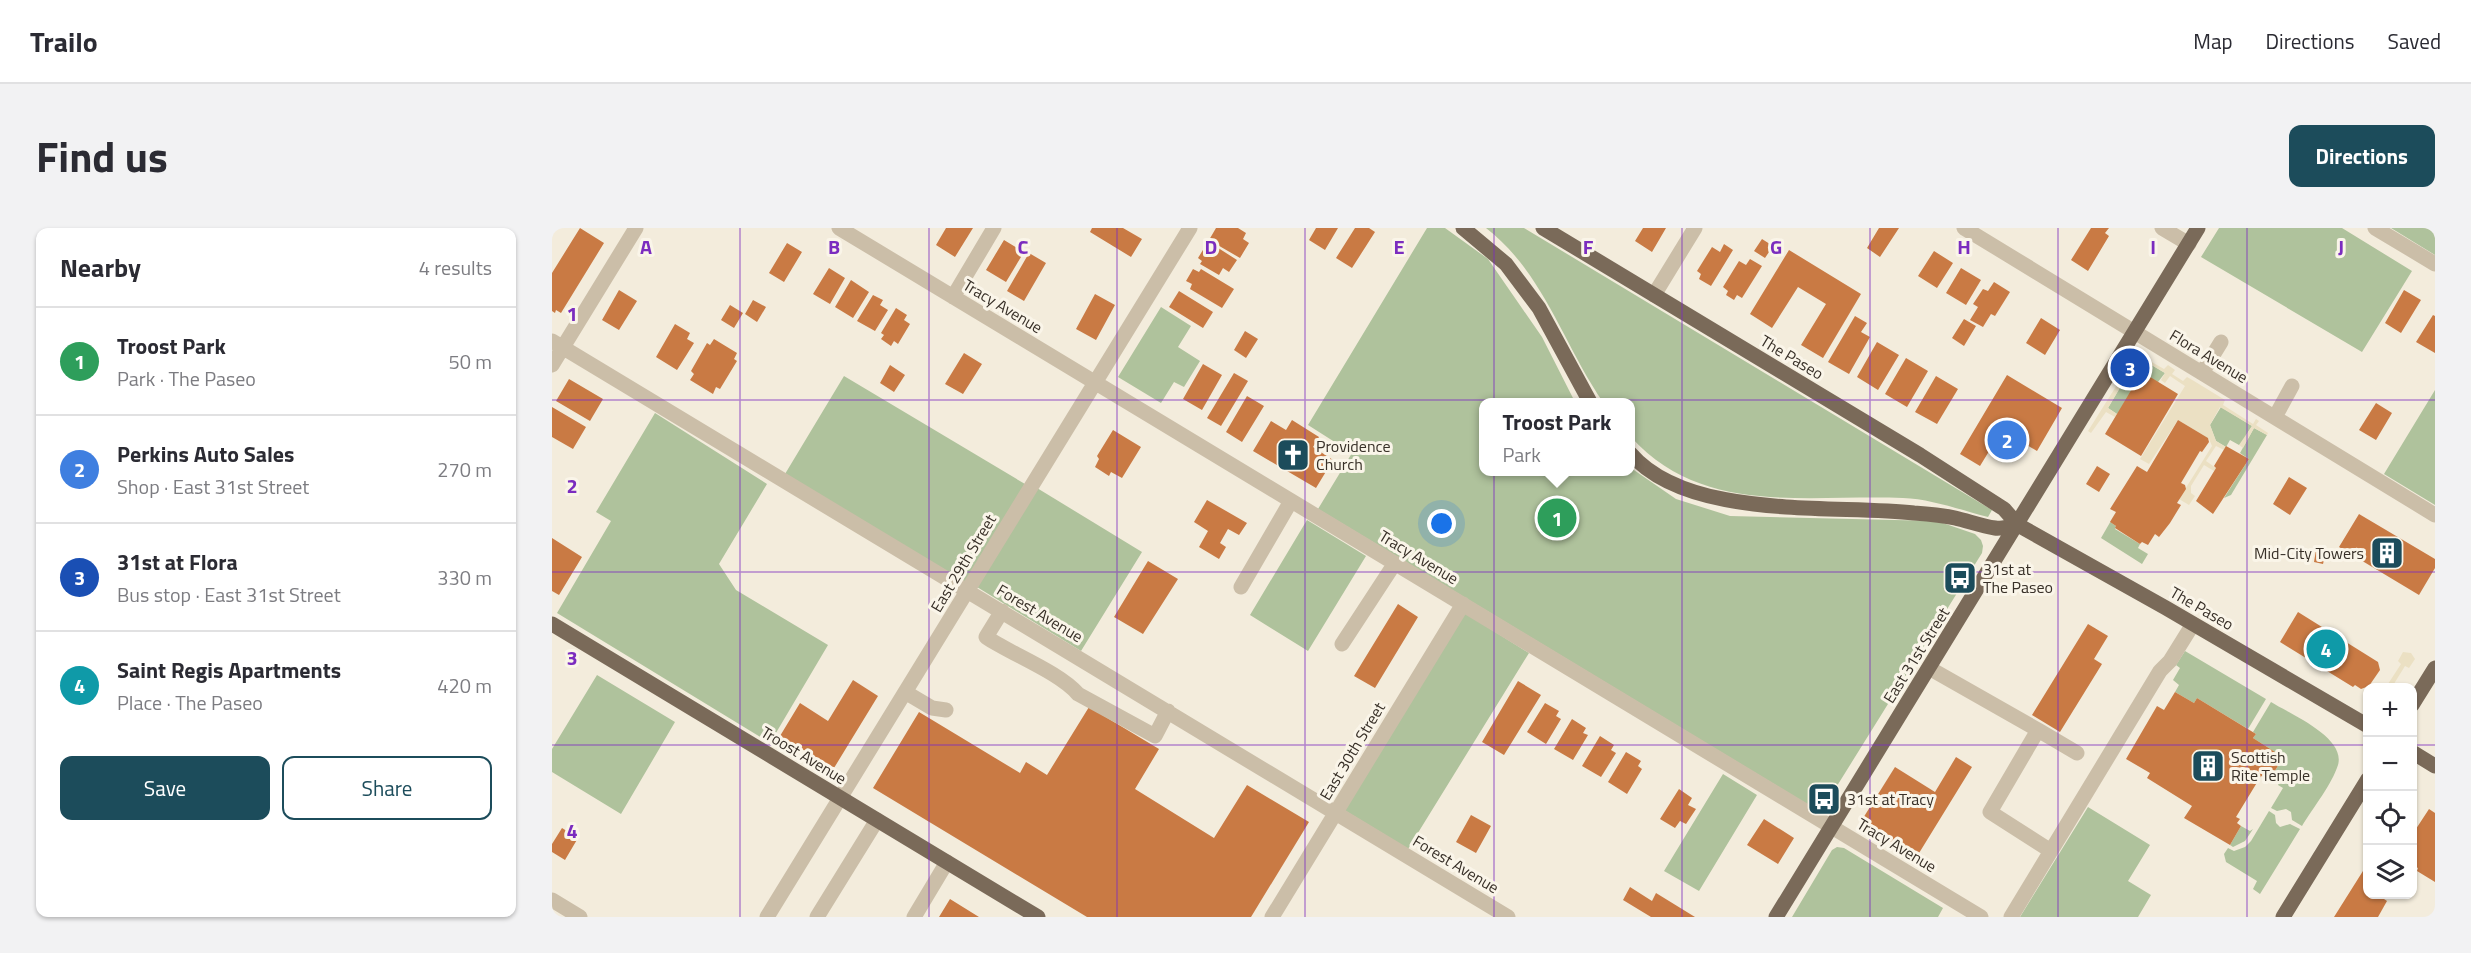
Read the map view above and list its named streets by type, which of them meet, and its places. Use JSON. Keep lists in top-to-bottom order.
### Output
{
  "streets": {
    "main road": ["The Paseo", "East 31st Street", "Troost Avenue"],
    "street": [
      "Tracy Avenue",
      "Flora Avenue",
      "East 29th Street",
      "Forest Avenue",
      "East 30th Street"
    ]
  },
  "crossings": [
    ["Tracy Avenue", "East 29th Street"],
    ["Tracy Avenue", "East 31st Street"],
    ["Tracy Avenue", "East 30th Street"],
    ["Flora Avenue", "East 31st Street"],
    ["The Paseo", "East 31st Street"],
    ["East 29th Street", "Forest Avenue"],
    ["East 29th Street", "Troost Avenue"],
    ["Forest Avenue", "East 30th Street"]
  ],
  "places": {
    "church": ["Providence Church"],
    "building": ["Mid-City Towers", "Scottish Rite Temple"],
    "bus stop": ["31st at The Paseo", "31st at Tracy"]
  },
  "page": {
    "header": "Trailo",
    "nav": ["Map", "Directions", "Saved"],
    "title": "Find us",
    "buttons": [
      "Directions",
      ["Save", "Share"]
    ],
    "heading": ["Nearby", "4 results"],
    "list": [
      {
        "mark": "1",
        "name": "Troost Park",
        "note": "Park · The Paseo",
        "value": "50 m"
      },
      {
        "mark": "2",
        "name": "Perkins Auto Sales",
        "note": "Shop · East 31st Street",
        "value": "270 m"
      },
      {
        "mark": "3",
        "name": "31st at Flora",
        "note": "Bus stop · East 31st Street",
        "value": "330 m"
      },
      {
        "mark": "4",
        "name": "Saint Regis Apartments",
        "note": "Place · The Paseo",
        "value": "420 m"
      }
    ],
    "pins": [
      "3",
      "2",
      "1",
      "4"
    ],
    "popup": ["Troost Park", "Park"],
    "map_buttons": ["+", "−"]
  },
  "grid": {
    "columns": [
      "A",
      "B",
      "C",
      "D",
      "E",
      "F",
      "G",
      "H",
      "I",
      "J"
    ],
    "rows": [
      "1",
      "2",
      "3",
      "4"
    ]
  }
}
